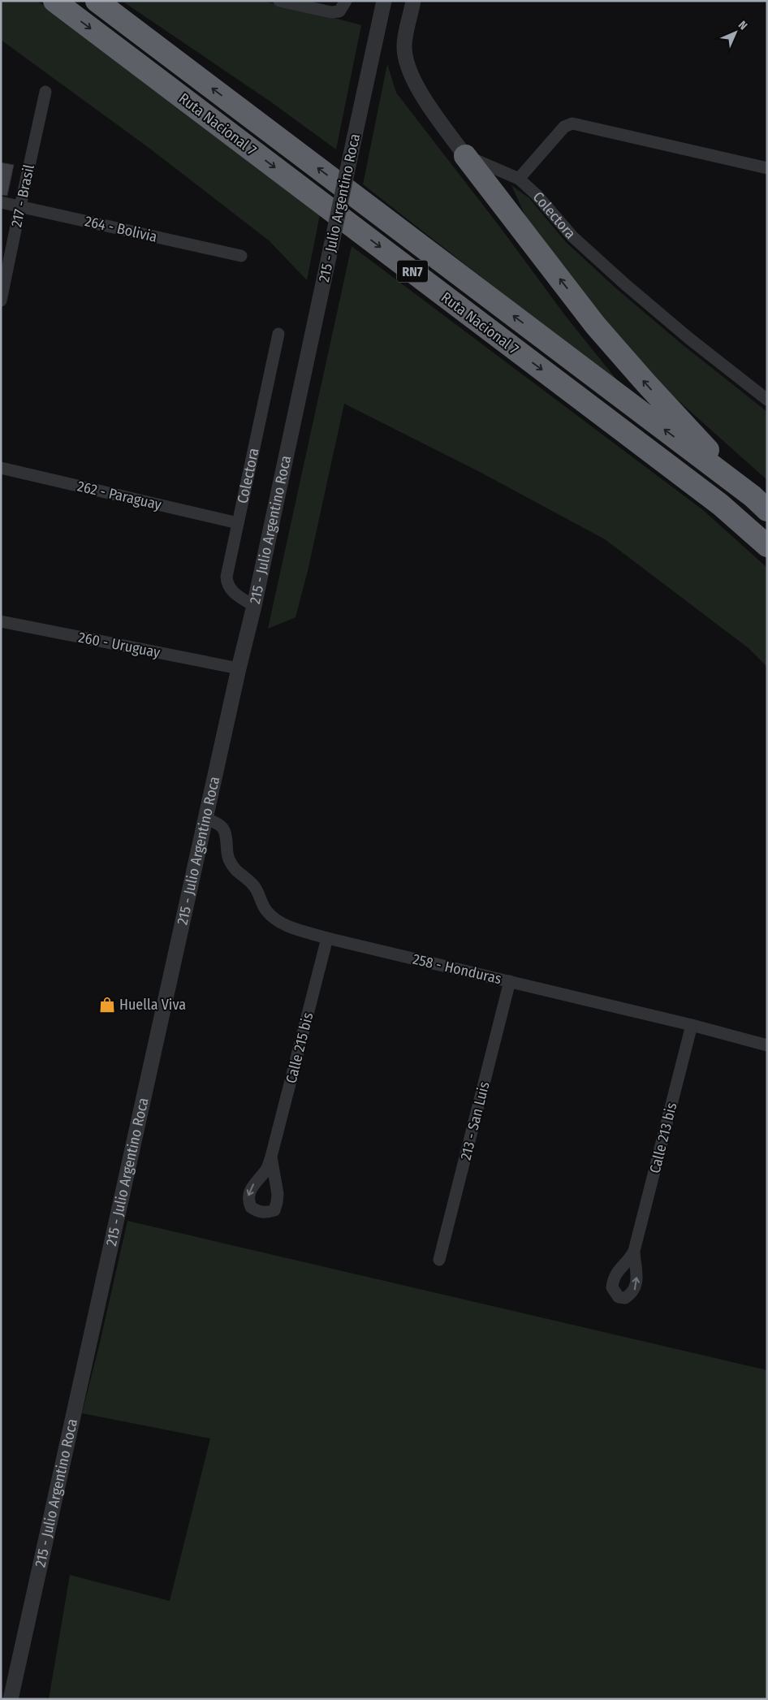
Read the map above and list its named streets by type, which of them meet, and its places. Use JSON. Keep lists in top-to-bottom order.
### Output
{
  "streets": {
    "highway": ["Ruta Nacional 7", "RN7"],
    "street": [
      "217 - Brasil",
      "215 - Julio Argentino Roca",
      "Colectora",
      "264 - Bolivia",
      "262 - Paraguay",
      "260 - Uruguay",
      "258 - Honduras",
      "Calle 215 bis",
      "213 - San Luis",
      "Calle 213 bis"
    ]
  },
  "crossings": [
    ["217 - Brasil", "264 - Bolivia"],
    ["215 - Julio Argentino Roca", "Colectora"],
    ["215 - Julio Argentino Roca", "260 - Uruguay"],
    ["215 - Julio Argentino Roca", "258 - Honduras"],
    ["Colectora", "262 - Paraguay"],
    ["258 - Honduras", "Calle 215 bis"],
    ["258 - Honduras", "213 - San Luis"],
    ["258 - Honduras", "Calle 213 bis"]
  ],
  "places": {
    "shop": ["Huella Viva"]
  },
  "north": "top right"
}
